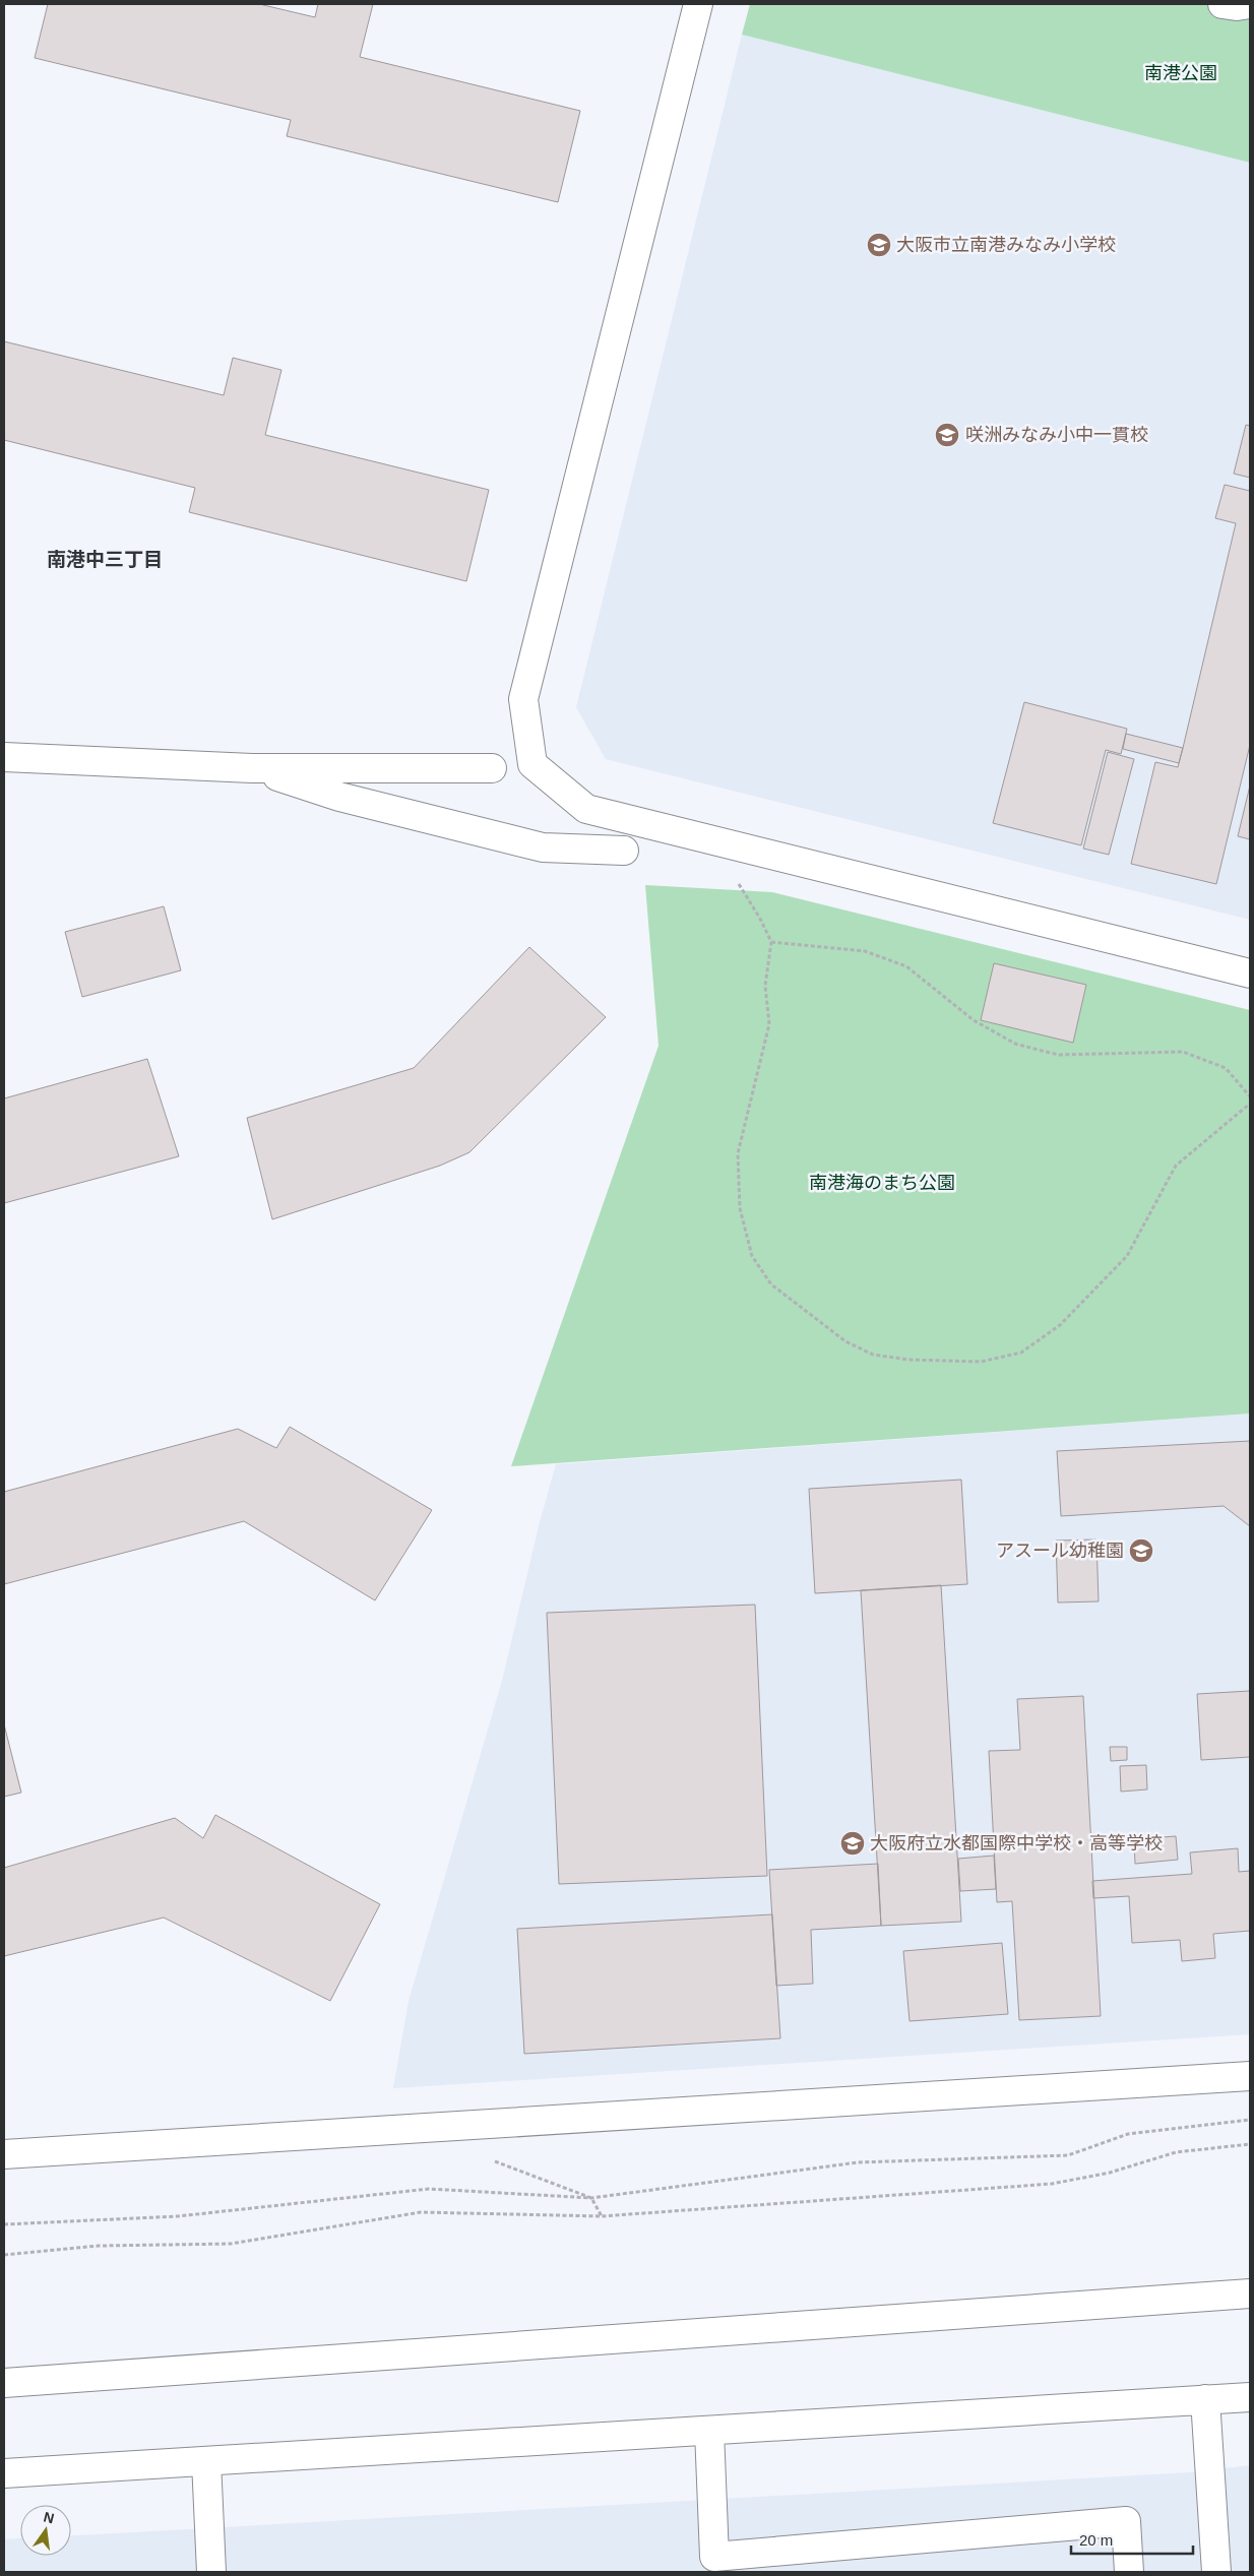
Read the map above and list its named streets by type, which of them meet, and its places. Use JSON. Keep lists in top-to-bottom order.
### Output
{
  "districts": ["南港中三丁目"],
  "parks": ["南港公園", "南港海のまち公園"],
  "places": {
    "school or university": [
      "大阪市立南港みなみ小学校",
      "咲洲みなみ小中一貫校",
      "アスール幼稚園",
      "大阪府立水都国際中学校・高等学校"
    ]
  },
  "scale_bar": "20 m",
  "north": "top"
}
